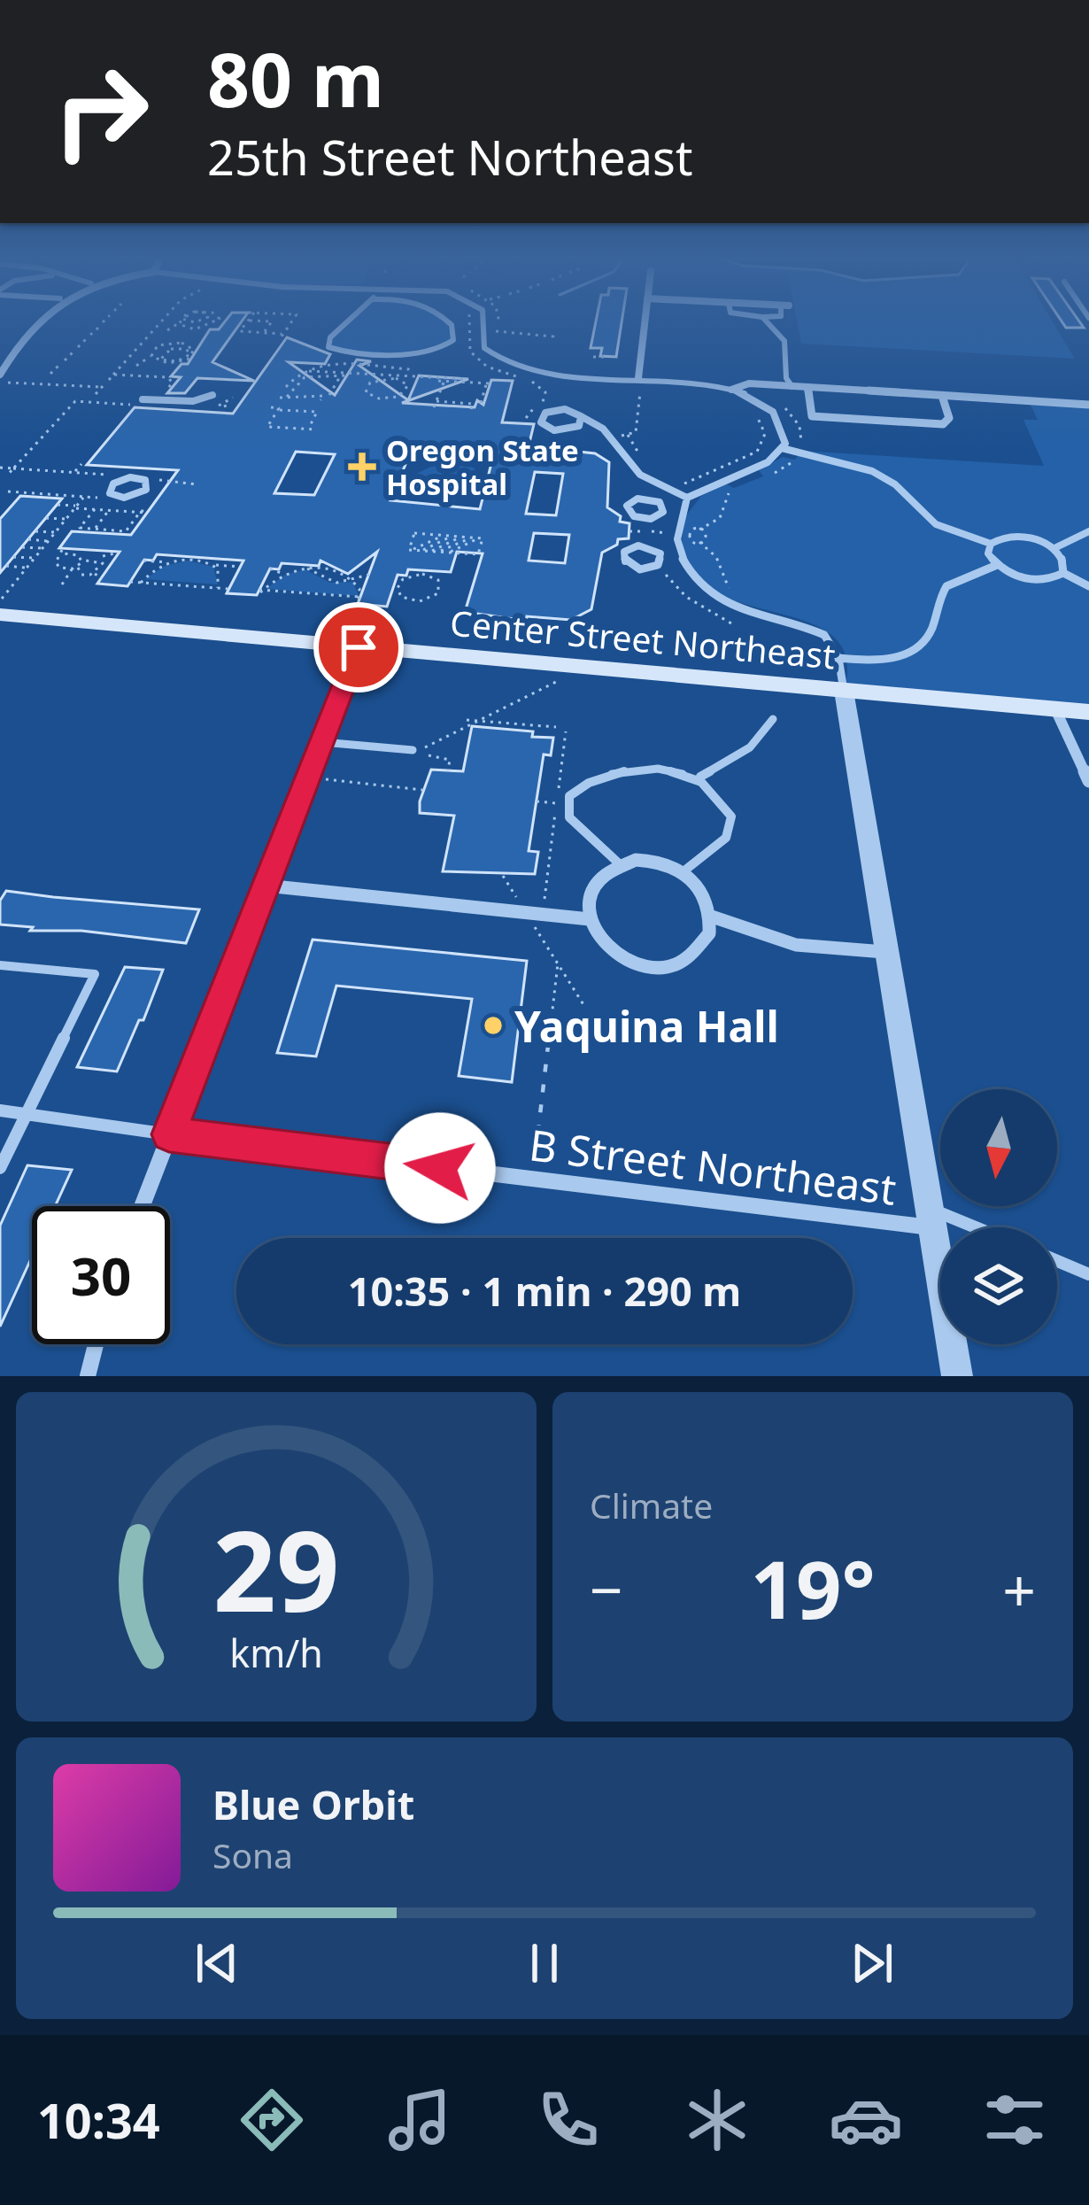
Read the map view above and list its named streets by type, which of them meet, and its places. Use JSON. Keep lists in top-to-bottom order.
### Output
{
  "streets": {
    "main road": ["Center Street Northeast"],
    "street": ["B Street Northeast"]
  },
  "places": {
    "health": ["Oregon State Hospital"],
    "other": ["Yaquina Hall"]
  },
  "north": "bottom",
  "page": {
    "turn": ["80 m", "25th Street Northeast"],
    "limit": "30",
    "trip": "10:35 · 1 min · 290 m",
    "tile": "Climate",
    "heat": ["−", "19°", "+"],
    "song": ["Blue Orbit", "Sona"],
    "tabs": "10:34",
    "gauge": ["29", "km/h"]
  }
}
